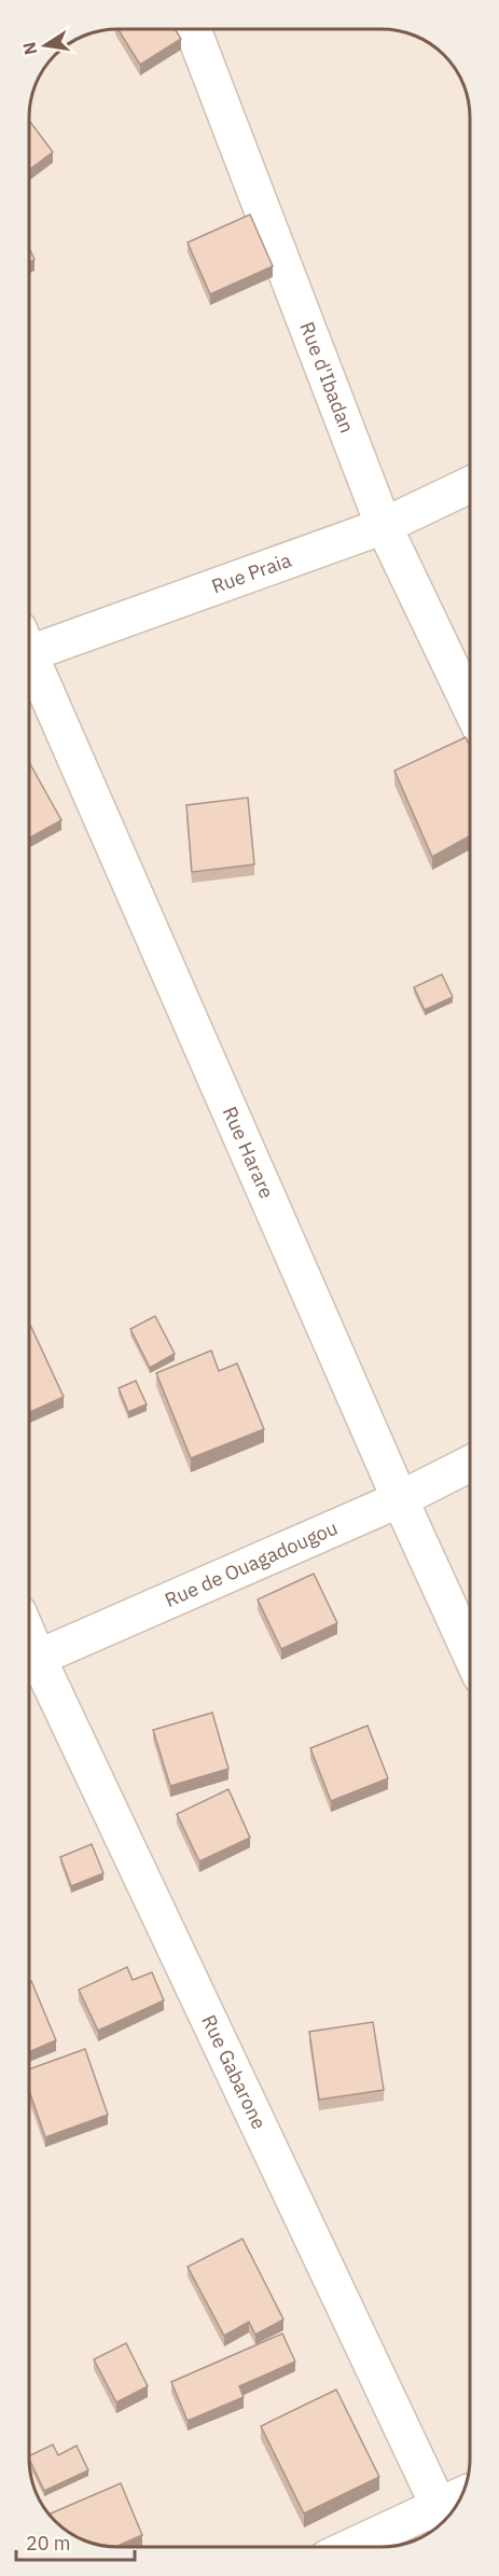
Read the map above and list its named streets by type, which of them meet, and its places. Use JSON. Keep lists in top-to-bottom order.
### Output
{
  "streets": {
    "street": [
      "Rue d'Ibadan",
      "Rue Praia",
      "Rue Harare",
      "Rue de Ouagadougou",
      "Rue Gabarone"
    ]
  },
  "crossings": [
    ["Rue d'Ibadan", "Rue Praia"],
    ["Rue Harare", "Rue de Ouagadougou"]
  ],
  "scale_bar": "20 m",
  "north": "left"
}
